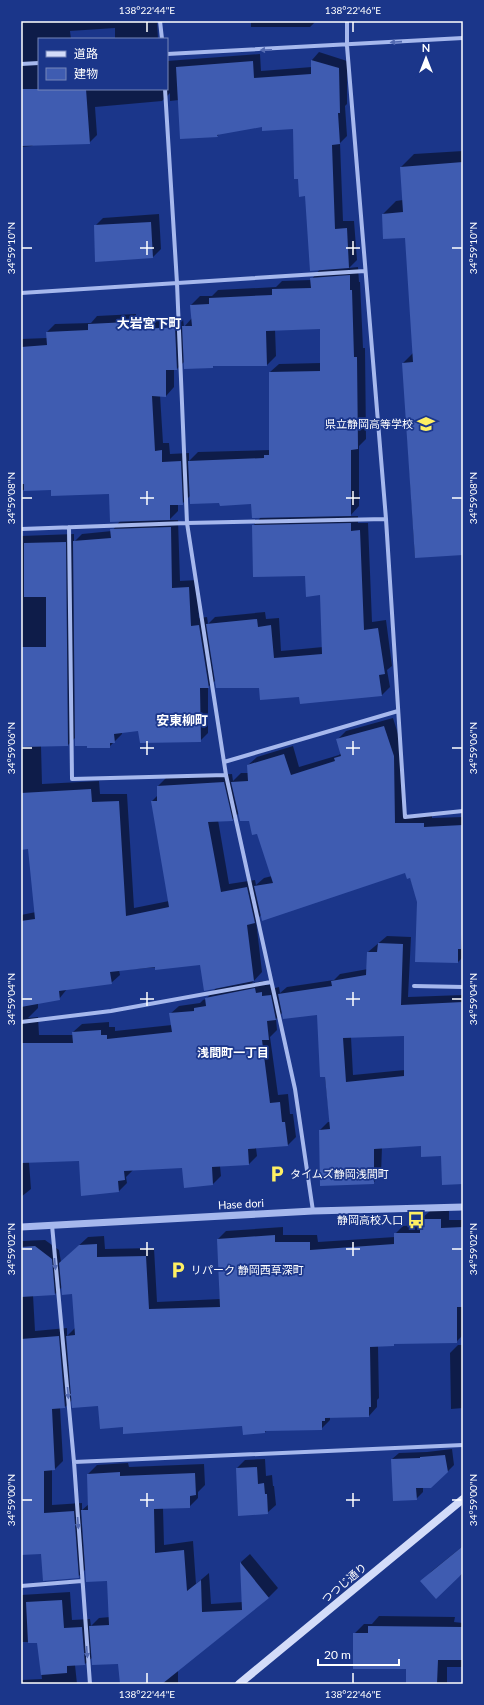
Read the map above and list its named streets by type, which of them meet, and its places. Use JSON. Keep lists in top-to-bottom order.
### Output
{
  "streets": {
    "main road": ["つつじ通り"],
    "street": ["Hase dori"]
  },
  "districts": ["大岩宮下町", "安東柳町", "浅間町一丁目"],
  "places": {
    "school or university": ["県立静岡高等学校"],
    "parking": ["タイムズ静岡浅間町", "リパーク 静岡西草深町"],
    "bus stop": ["静岡高校入口"]
  },
  "legend": ["道路", "建物"],
  "scale_bar": "20 m",
  "north": "top",
  "coordinates": [
    "138°22'44\"E",
    "138°22'46\"E",
    "34°59'10\"N",
    "34°59'08\"N",
    "34°59'06\"N",
    "34°59'04\"N",
    "34°59'02\"N",
    "34°59'00\"N"
  ]
}
